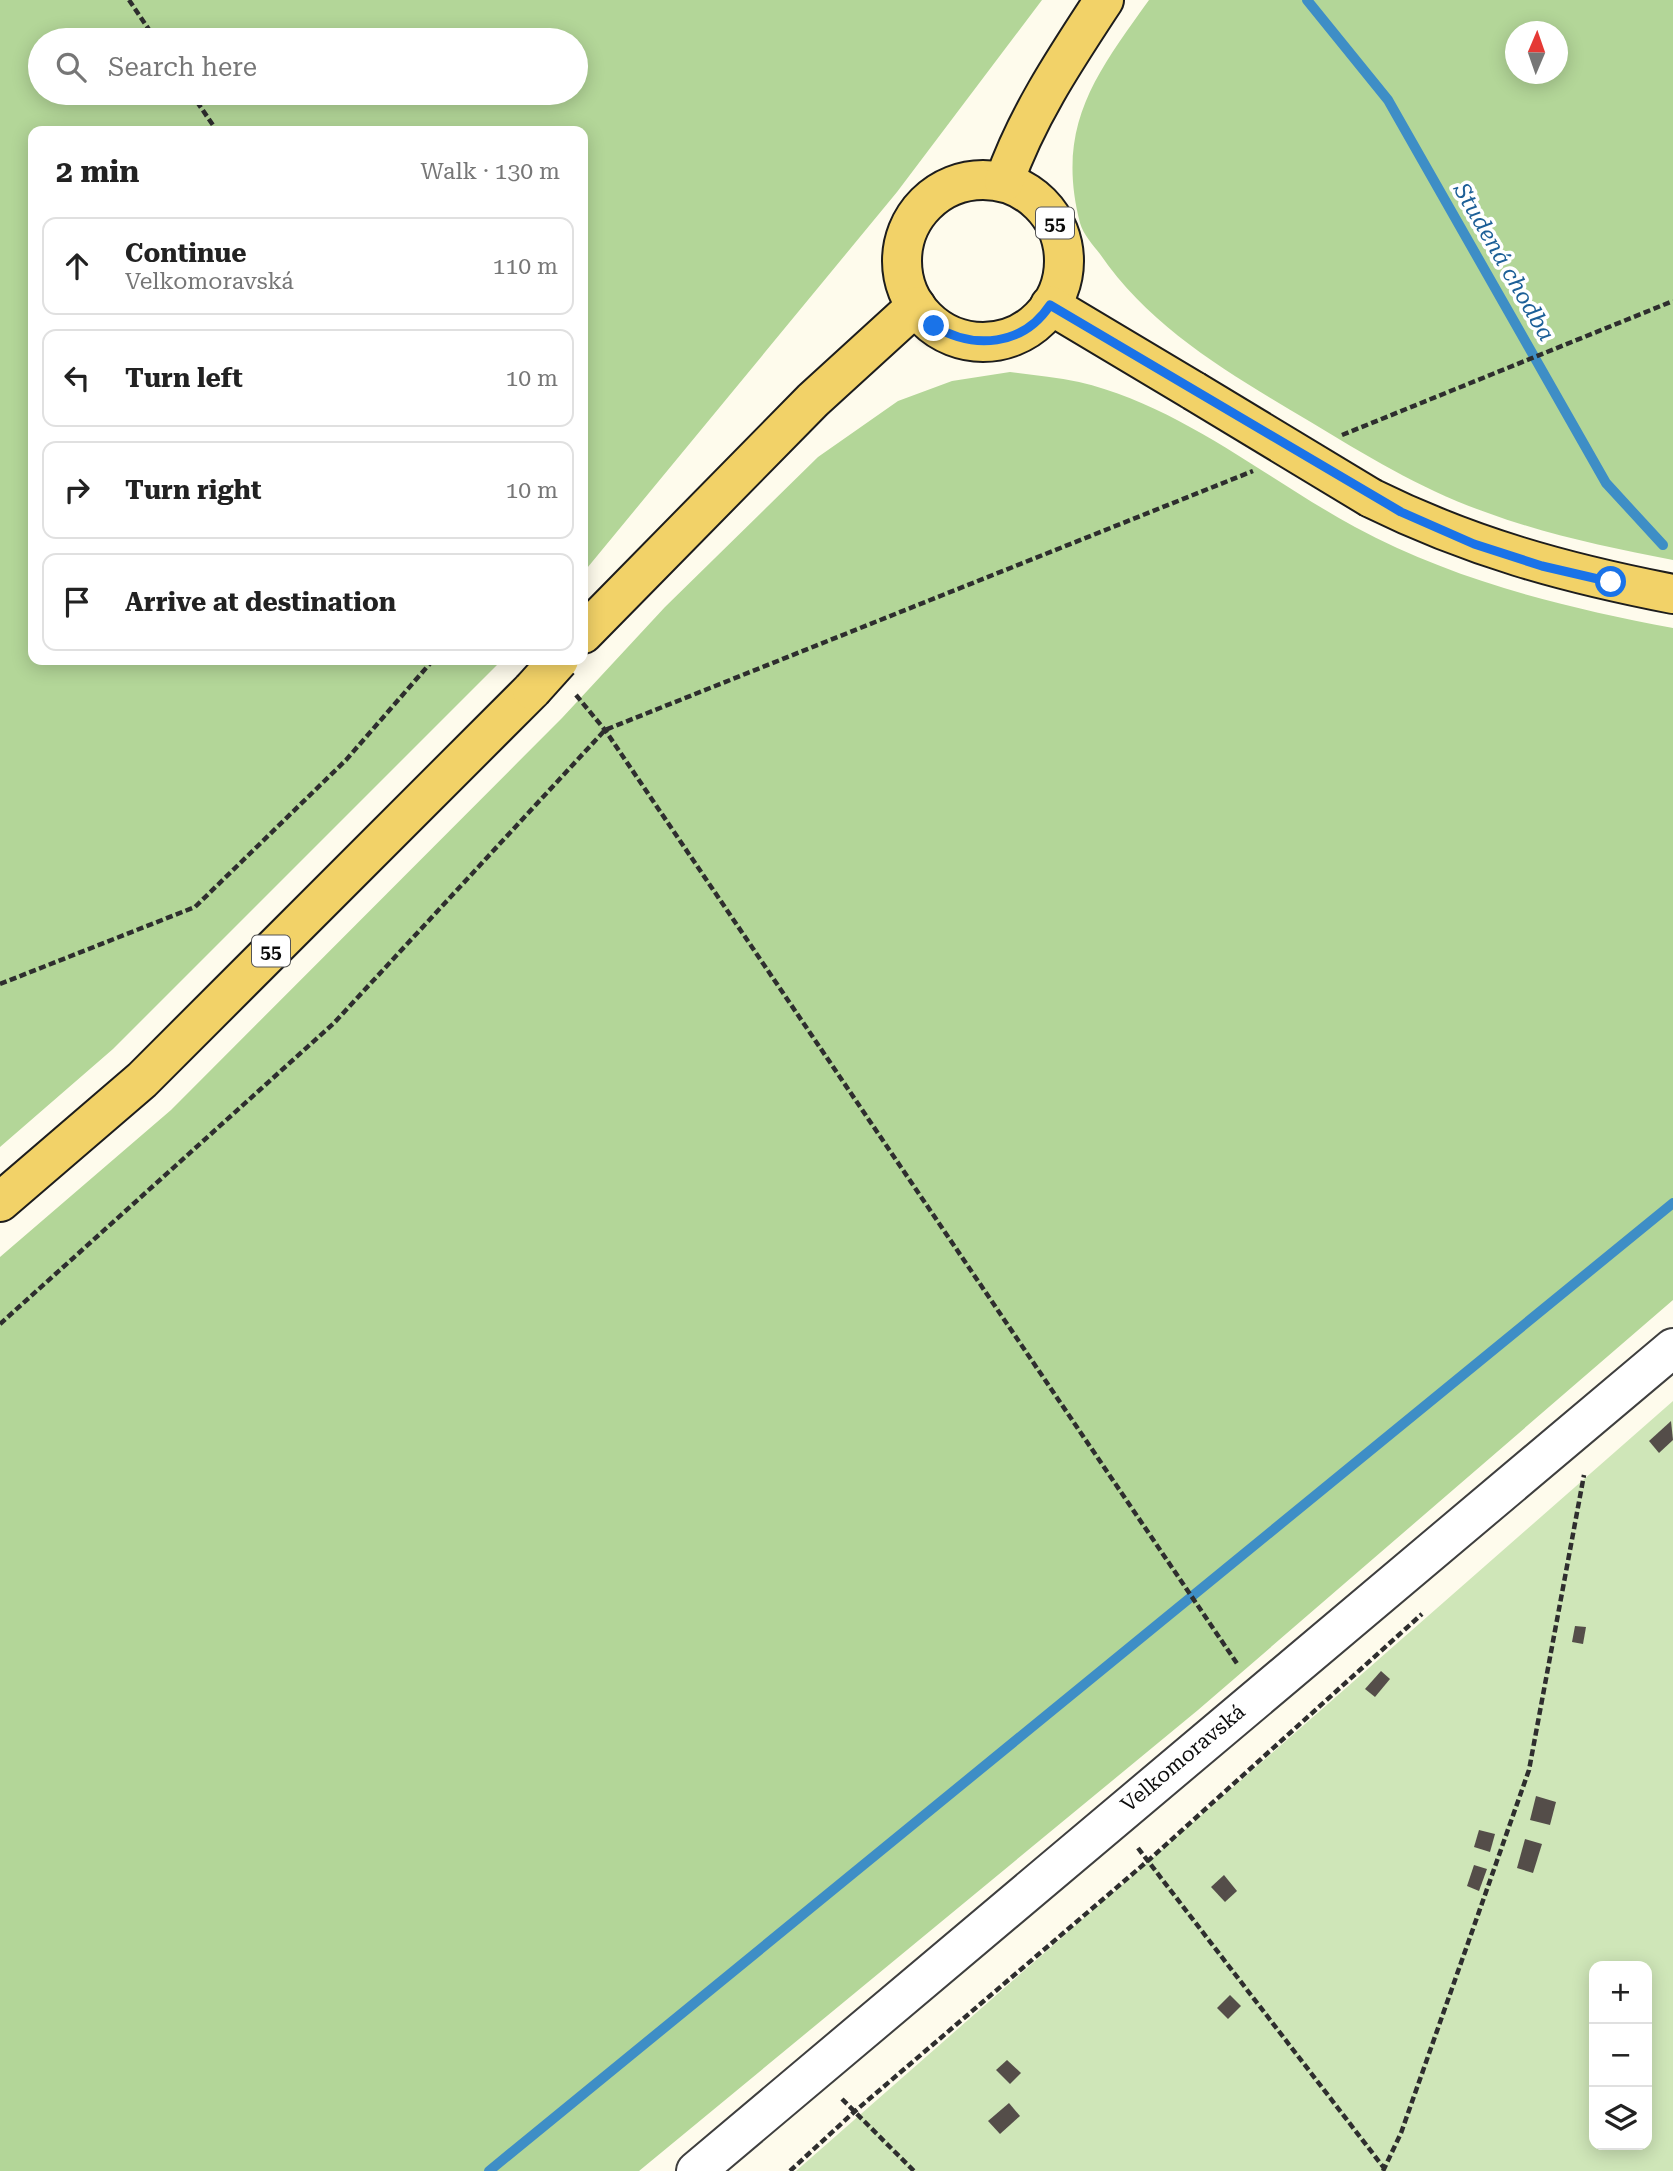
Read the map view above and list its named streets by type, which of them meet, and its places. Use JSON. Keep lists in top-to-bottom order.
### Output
{
  "streets": {
    "main road": ["55"],
    "street": ["Velkomoravská"]
  },
  "water": ["Studená chodba"],
  "north": "top",
  "page": {
    "search": "Search here",
    "heading": ["2 min", "Walk · 130 m"],
    "list": [
      ["Continue", "Velkomoravská", "110 m"],
      ["Turn left", "10 m"],
      ["Turn right", "10 m"],
      "Arrive at destination"
    ],
    "map_buttons": ["+", "−"]
  }
}
